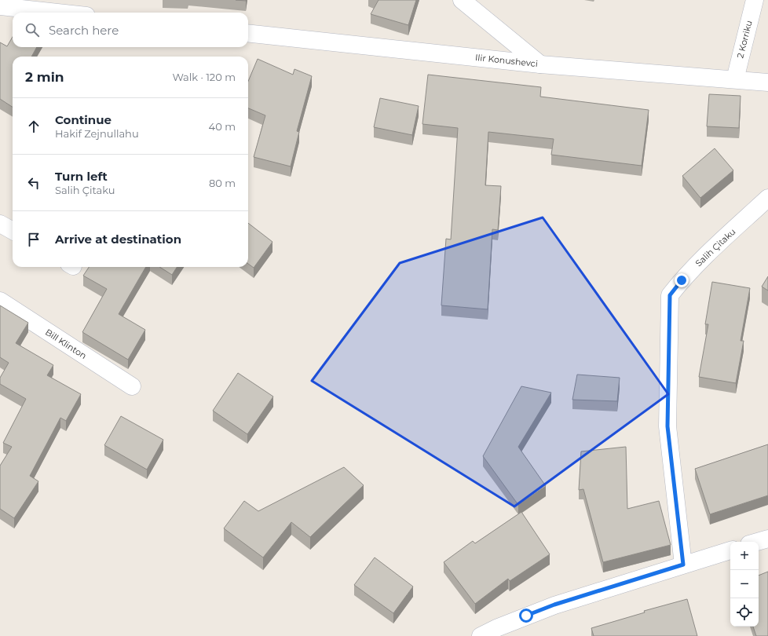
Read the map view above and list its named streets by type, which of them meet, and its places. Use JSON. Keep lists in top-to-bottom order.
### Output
{
  "streets": {
    "street": [
      "2 Korriku",
      "Ilir Konushevci",
      "Salih Çitaku",
      "Bill Klinton"
    ]
  },
  "crossings": [
    ["2 Korriku", "Ilir Konushevci"]
  ],
  "page": {
    "search": "Search here",
    "heading": ["2 min", "Walk · 120 m"],
    "list": [
      ["Continue", "Hakif Zejnullahu", "40 m"],
      ["Turn left", "Salih Çitaku", "80 m"],
      "Arrive at destination"
    ],
    "map_buttons": ["+", "−"]
  }
}
